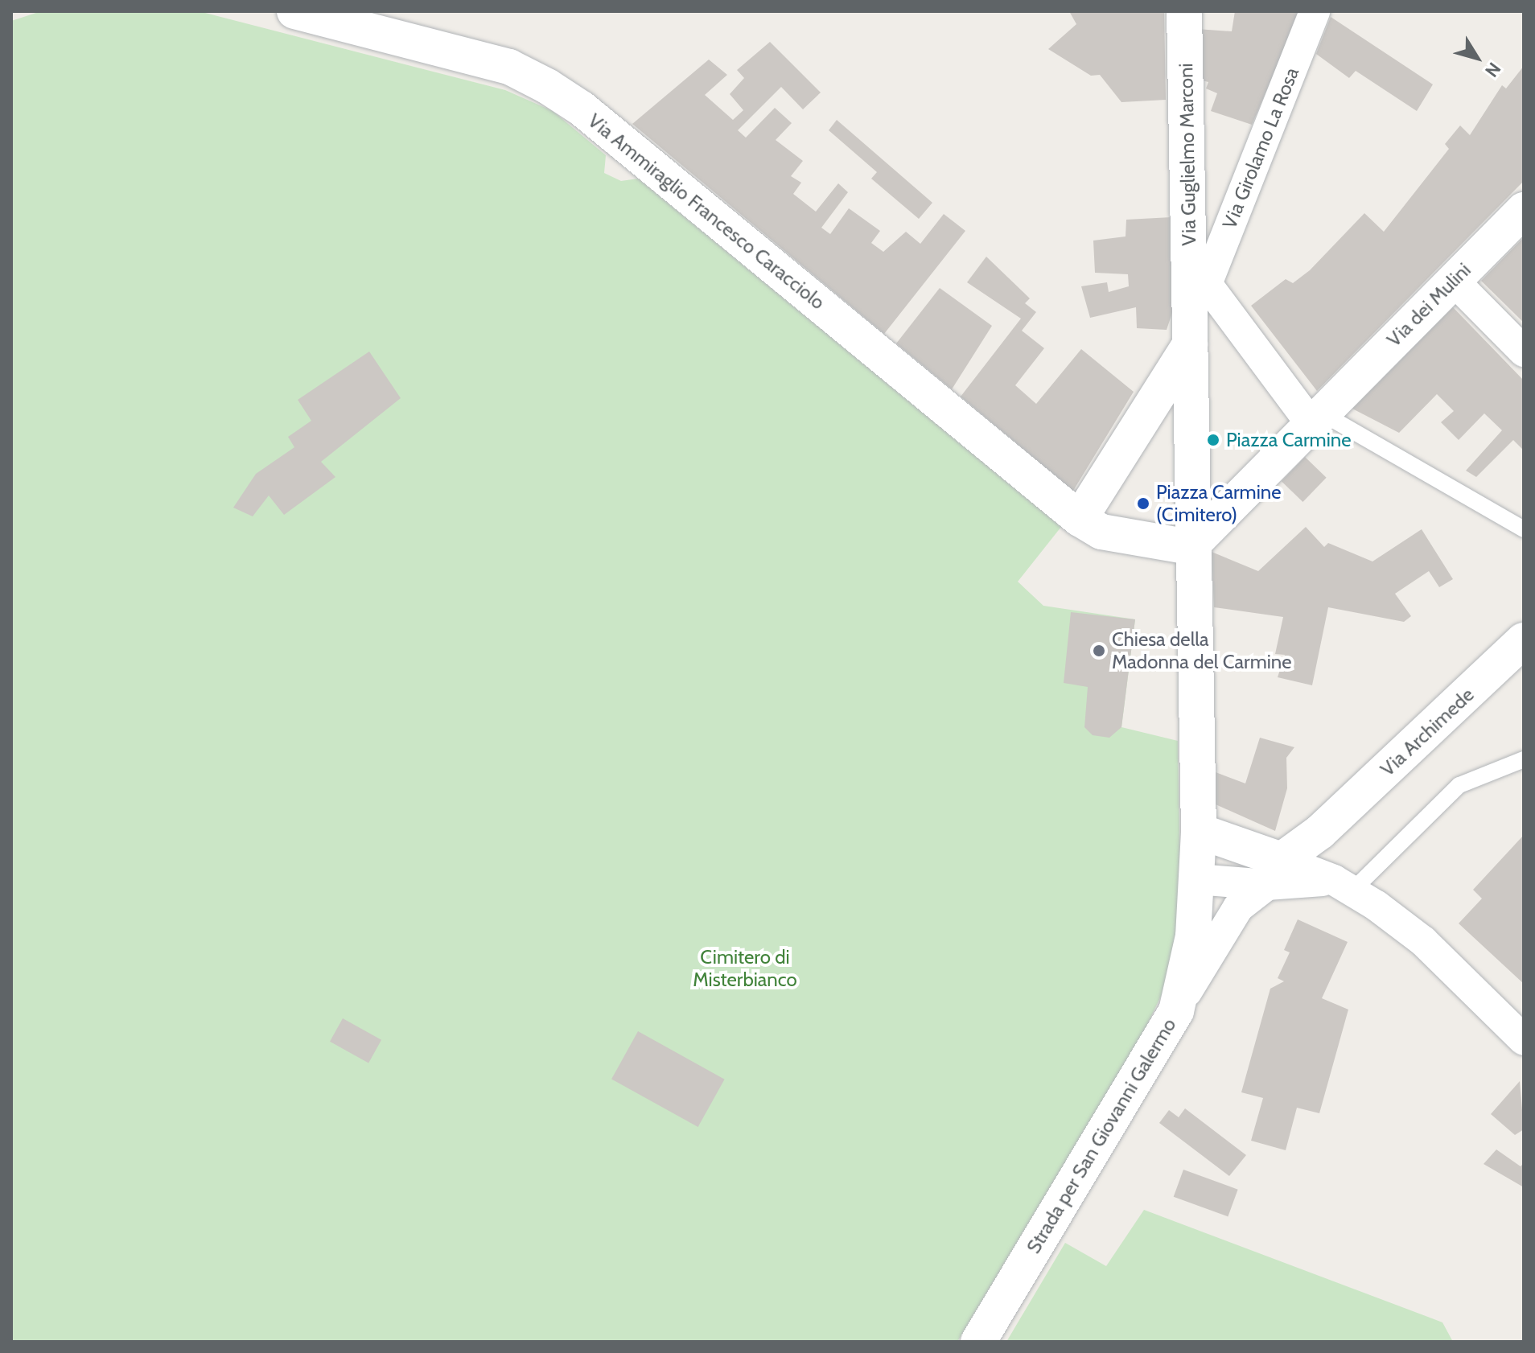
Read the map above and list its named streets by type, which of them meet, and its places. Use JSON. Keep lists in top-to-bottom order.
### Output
{
  "streets": {
    "main road": [
      "Via Guglielmo Marconi",
      "Via Ammiraglio Francesco Caracciolo",
      "Via dei Mulini",
      "Via Archimede",
      "Strada per San Giovanni Galermo"
    ],
    "street": ["Via Girolamo La Rosa"]
  },
  "crossings": [
    ["Via Girolamo La Rosa", "Via Guglielmo Marconi"],
    ["Via Guglielmo Marconi", "Strada per San Giovanni Galermo"],
    ["Via Ammiraglio Francesco Caracciolo", "Via dei Mulini"],
    ["Via Ammiraglio Francesco Caracciolo", "Strada per San Giovanni Galermo"],
    ["Via dei Mulini", "Strada per San Giovanni Galermo"]
  ],
  "parks": ["Cimitero di Misterbianco"],
  "places": ["Piazza Carmine", "Piazza Carmine (Cimitero)", "Chiesa della Madonna del Carmine"],
  "north": "bottom right"
}
